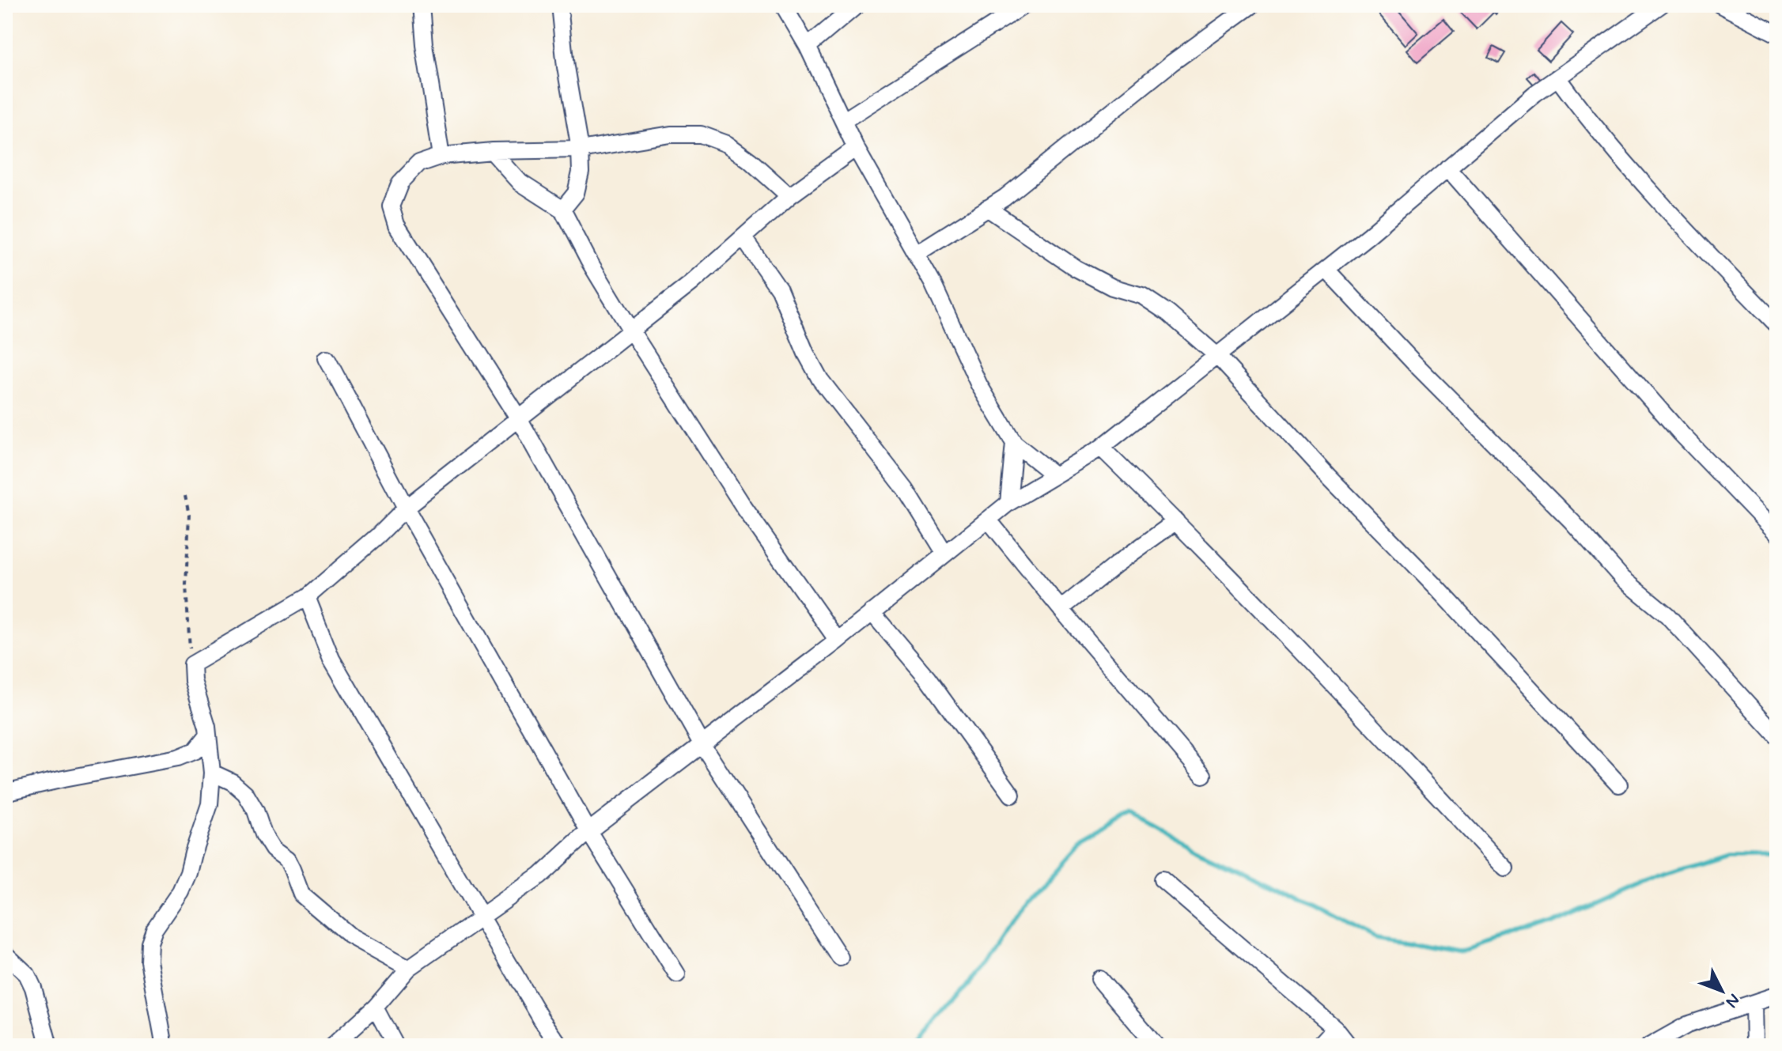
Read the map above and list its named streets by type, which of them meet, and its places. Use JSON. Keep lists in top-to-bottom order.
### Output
{
  "north": "bottom right"
}
